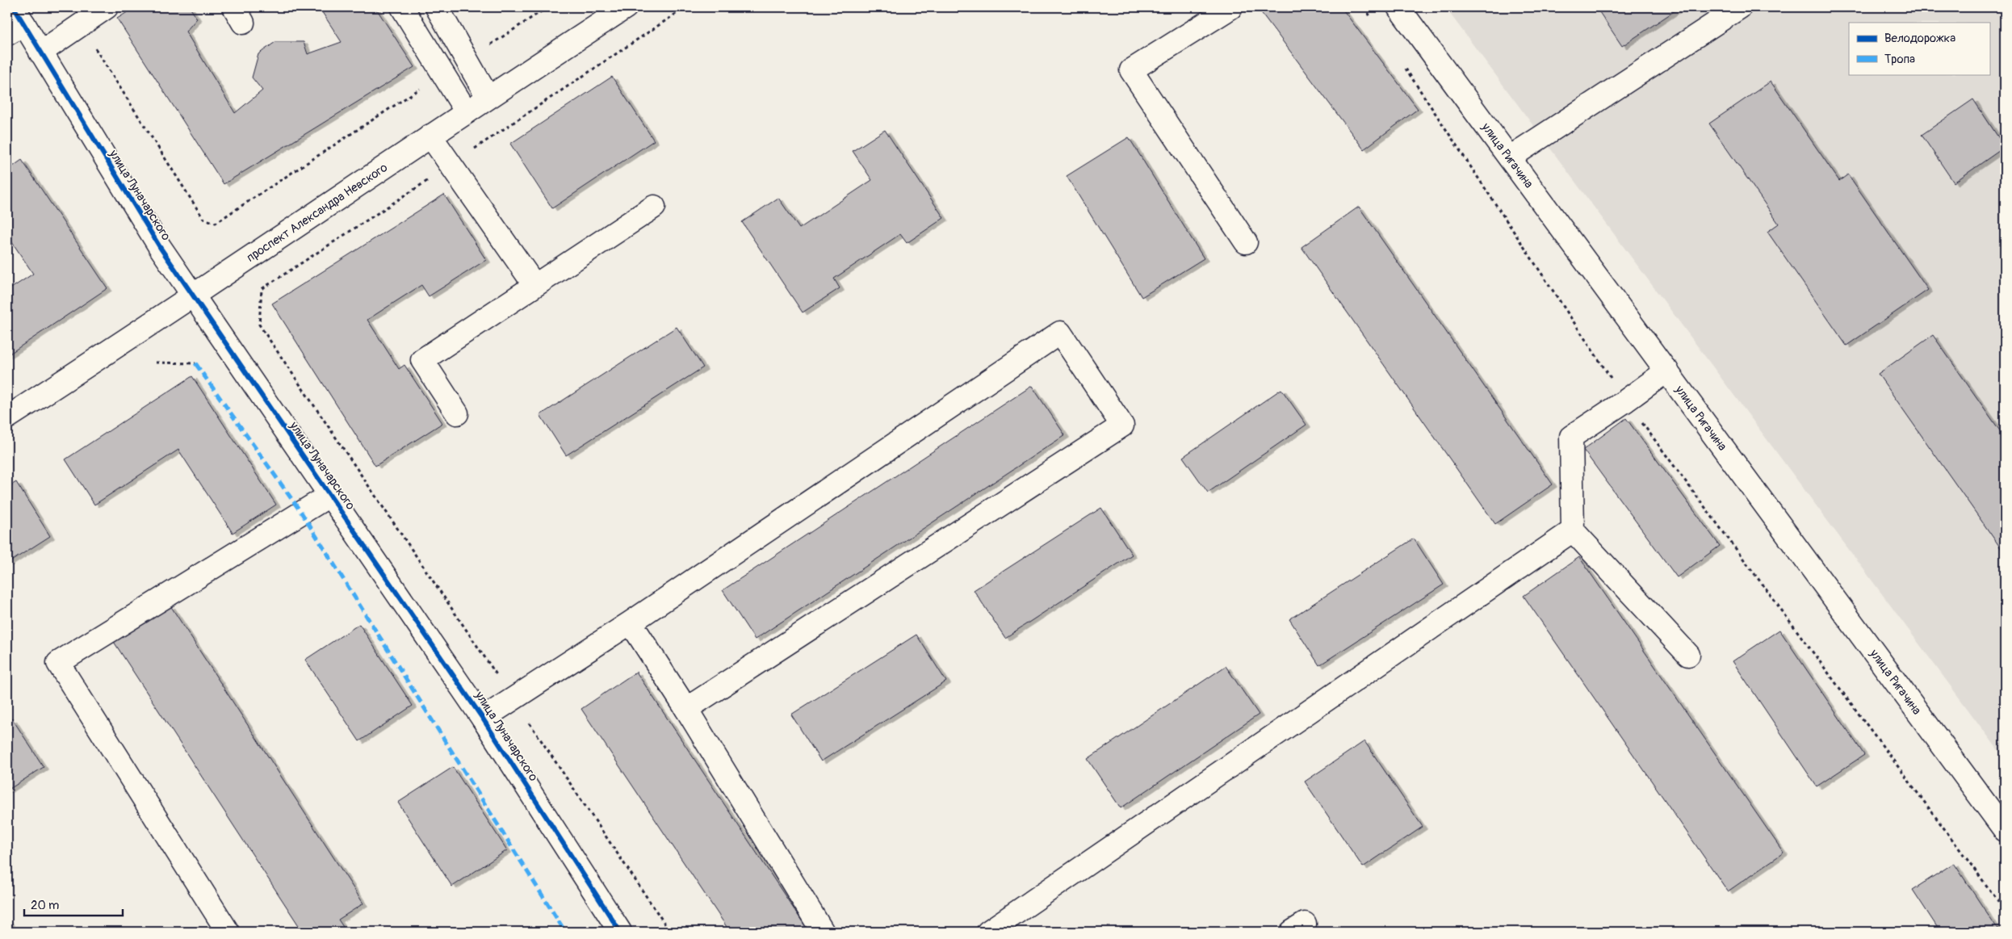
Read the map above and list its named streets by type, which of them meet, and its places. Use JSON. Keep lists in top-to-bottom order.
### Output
{
  "streets": {
    "main road": ["улица Ригачина", "улица Луначарского", "проспект Александра Невского"]
  },
  "crossings": [
    ["улица Луначарского", "проспект Александра Невского"]
  ],
  "legend": ["Велодорожка", "Тропа"],
  "scale_bar": "20 m"
}
